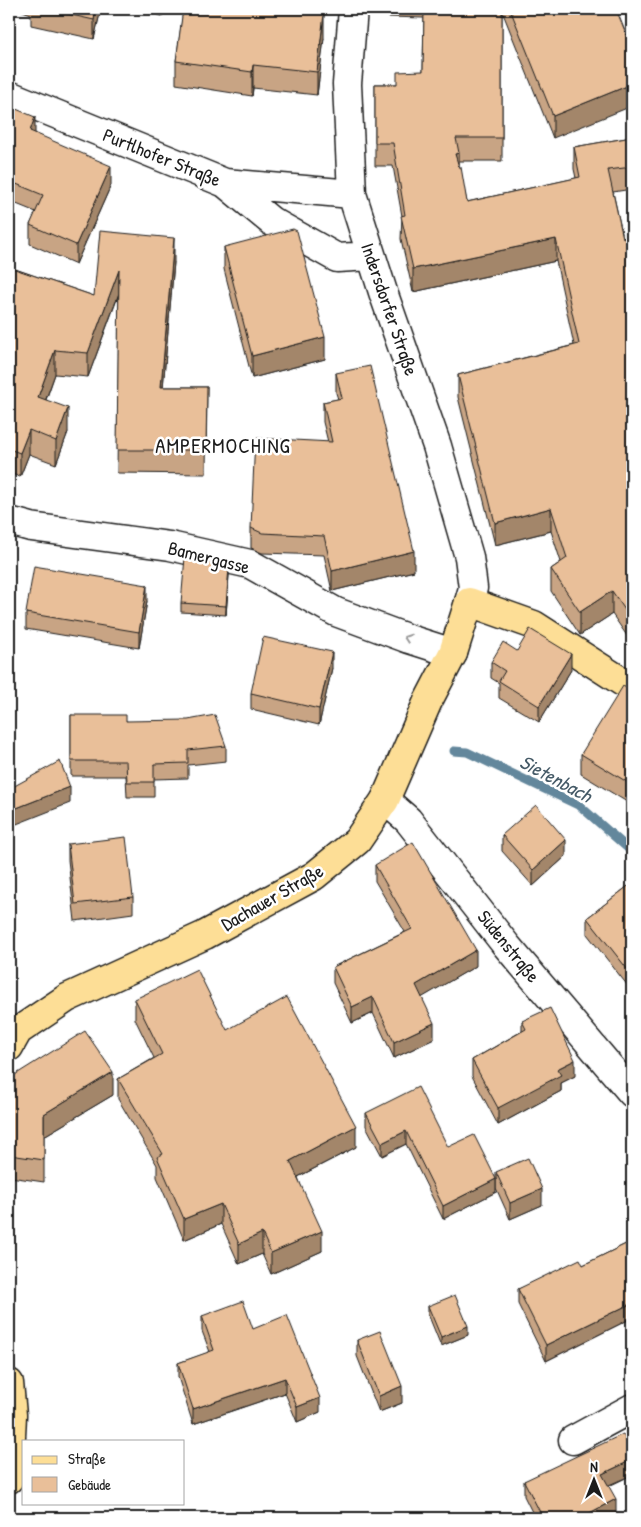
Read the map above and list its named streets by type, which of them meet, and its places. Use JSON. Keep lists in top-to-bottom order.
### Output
{
  "streets": {
    "main road": ["Dachauer Straße"],
    "street": [
      "Purtlhofer Straße",
      "Indersdorfer Straße",
      "Bamergasse",
      "Südenstraße"
    ]
  },
  "crossings": [
    ["Purtlhofer Straße", "Indersdorfer Straße"],
    ["Indersdorfer Straße", "Dachauer Straße"],
    ["Bamergasse", "Dachauer Straße"],
    ["Dachauer Straße", "Südenstraße"]
  ],
  "one_way": ["Bamergasse"],
  "districts": ["AMPERMOCHING"],
  "water": ["Sietenbach"],
  "legend": ["Straße", "Gebäude"],
  "north": "top"
}
